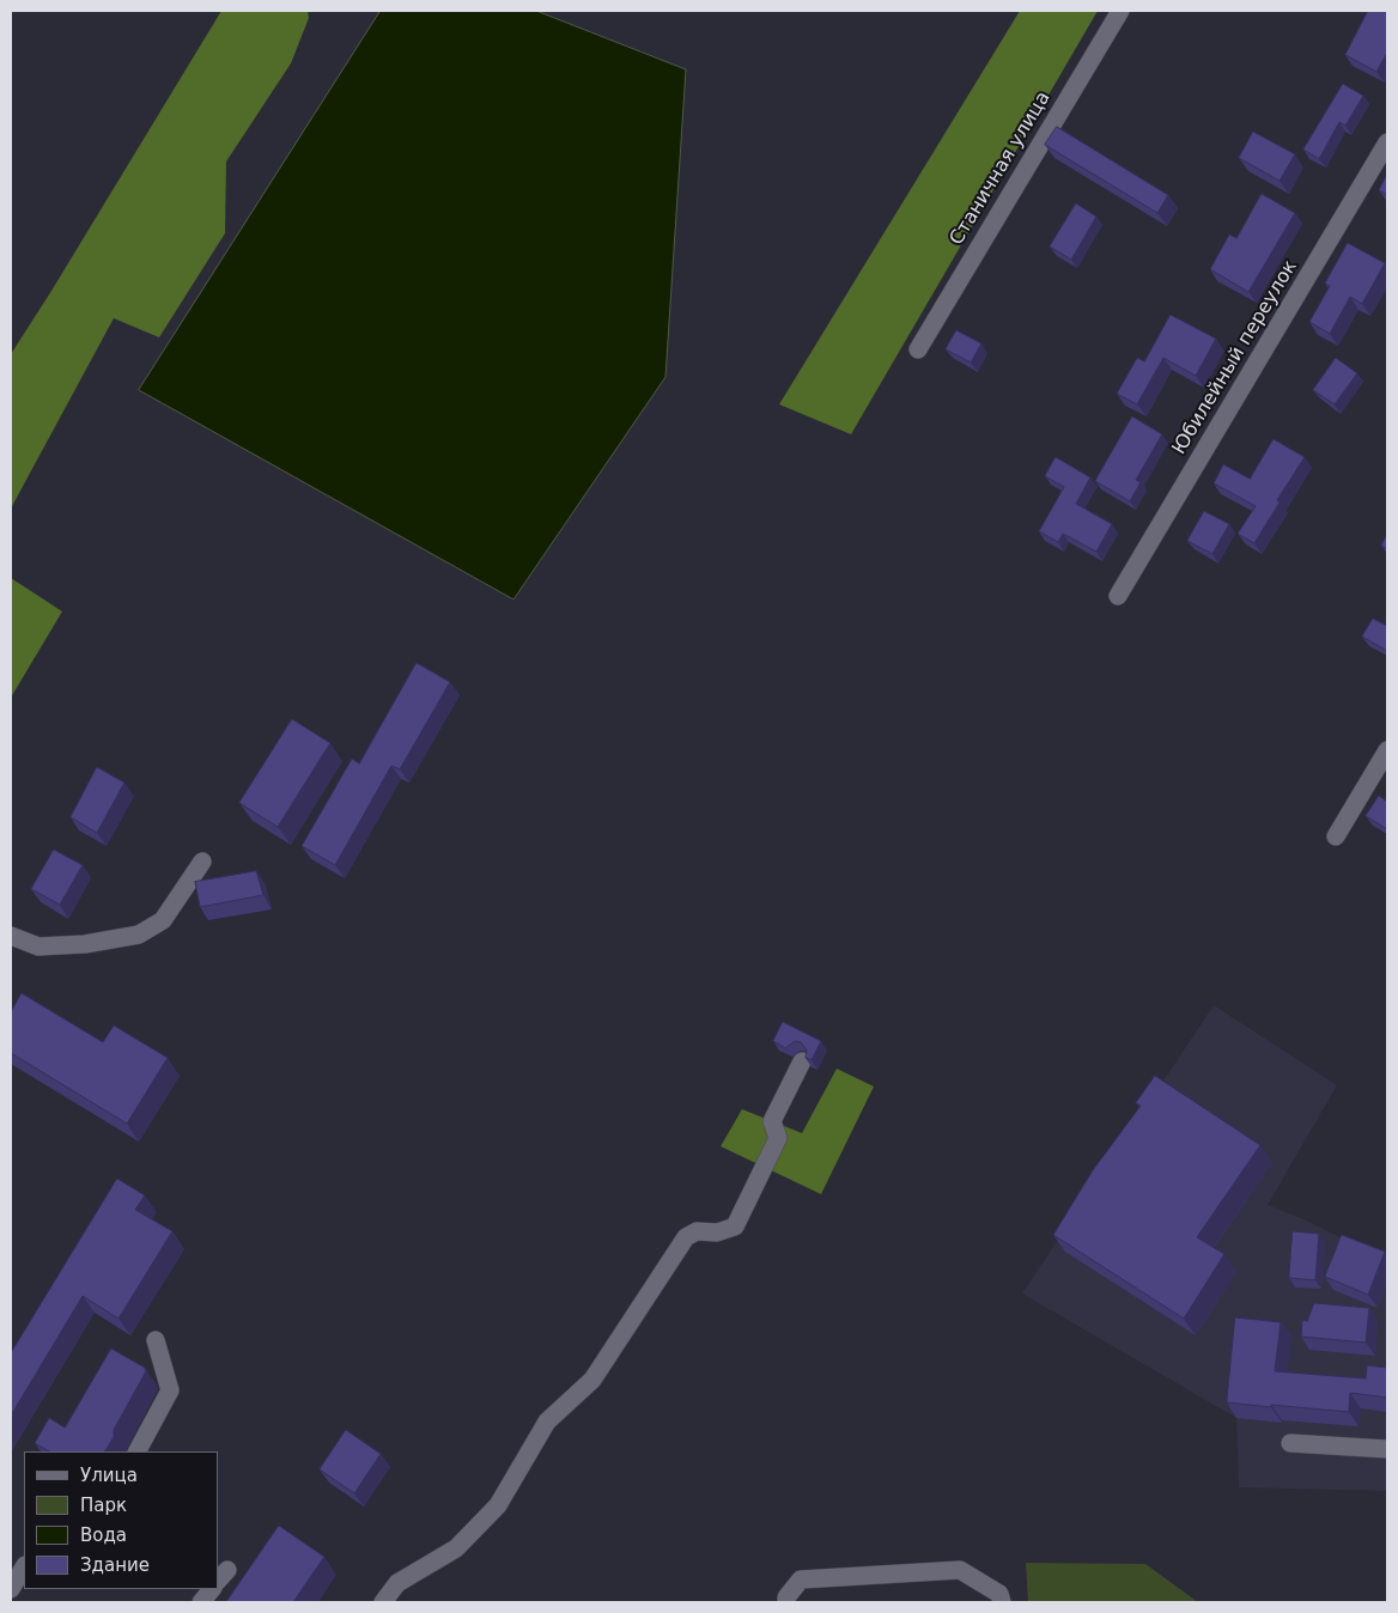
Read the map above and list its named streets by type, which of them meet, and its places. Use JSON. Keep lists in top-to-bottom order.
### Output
{
  "streets": {
    "street": ["Станичная улица", "Юбилейный переулок"]
  },
  "legend": [
    "Улица",
    "Парк",
    "Вода",
    "Здание"
  ]
}
